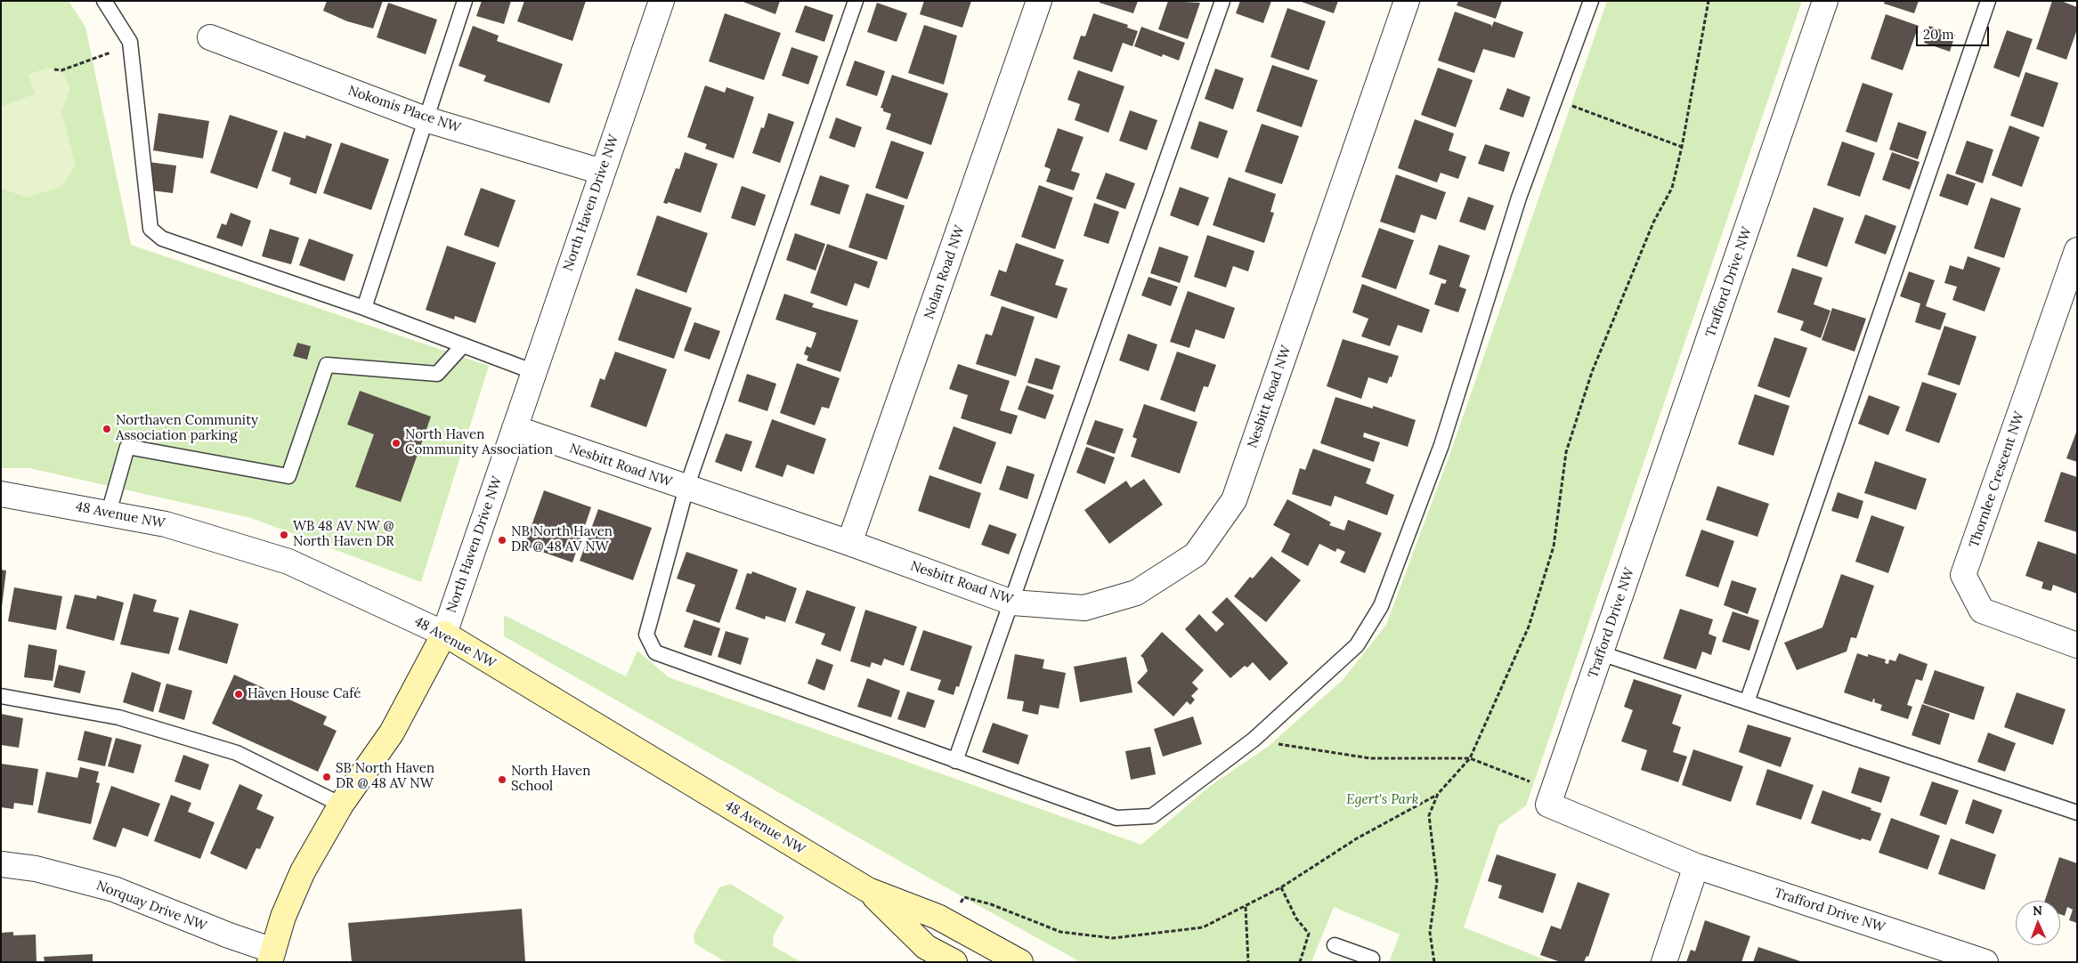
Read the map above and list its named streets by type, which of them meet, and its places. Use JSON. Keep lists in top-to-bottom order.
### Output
{
  "streets": {
    "street": [
      "Nokomis Place NW",
      "North Haven Drive NW",
      "Nolan Road NW",
      "Trafford Drive NW",
      "Nesbitt Road NW",
      "Thornlee Crescent NW",
      "48 Avenue NW",
      "Norquay Drive NW"
    ]
  },
  "crossings": [
    ["Nokomis Place NW", "North Haven Drive NW"],
    ["North Haven Drive NW", "Nesbitt Road NW"],
    ["North Haven Drive NW", "48 Avenue NW"],
    ["North Haven Drive NW", "Norquay Drive NW"],
    ["Nolan Road NW", "Nesbitt Road NW"]
  ],
  "parks": ["Egert's Park"],
  "places": [
    "Northaven Community Association parking",
    "North Haven Community Association",
    "WB 48 AV NW @ North Haven DR",
    "NB North Haven DR @ 48 AV NW",
    "Haven House Café",
    "SB North Haven DR @ 48 AV NW",
    "North Haven School"
  ],
  "scale_bar": "20 m",
  "north": "top"
}
